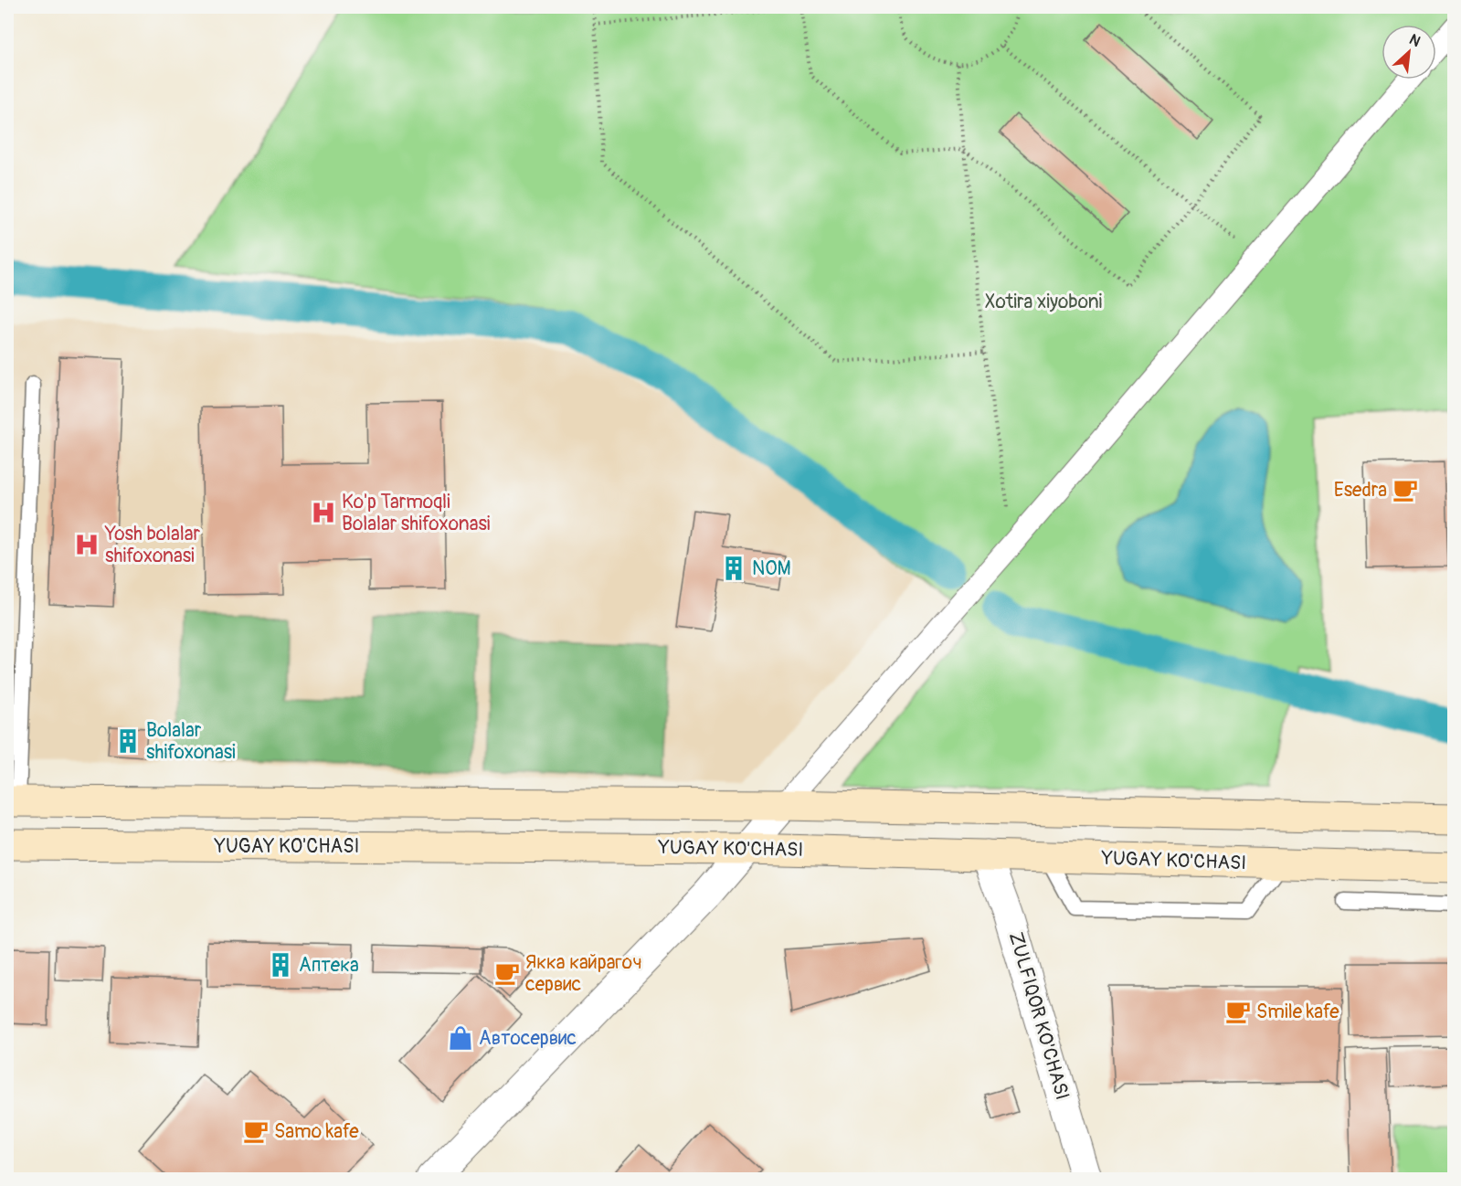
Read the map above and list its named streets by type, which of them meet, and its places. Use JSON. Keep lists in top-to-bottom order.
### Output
{
  "streets": {
    "main road": ["YUGAY KO'CHASI"],
    "street": ["ZULFIQOR KO'CHASI"]
  },
  "crossings": [
    ["YUGAY KO'CHASI", "ZULFIQOR KO'CHASI"]
  ],
  "parks": ["Xotira xiyoboni"],
  "places": {
    "cafe": [
      "Esedra",
      "Якка кайрагоч сервис",
      "Smile kafe",
      "Samo kafe"
    ],
    "hospital": ["Ko'p Tarmoqli Bolalar shifoxonasi", "Yosh bolalar shifoxonasi"],
    "building": ["NOM", "Bolalar shifoxonasi", "Аптека"],
    "shop": ["Автосервис"]
  },
  "north": "top right"
}
